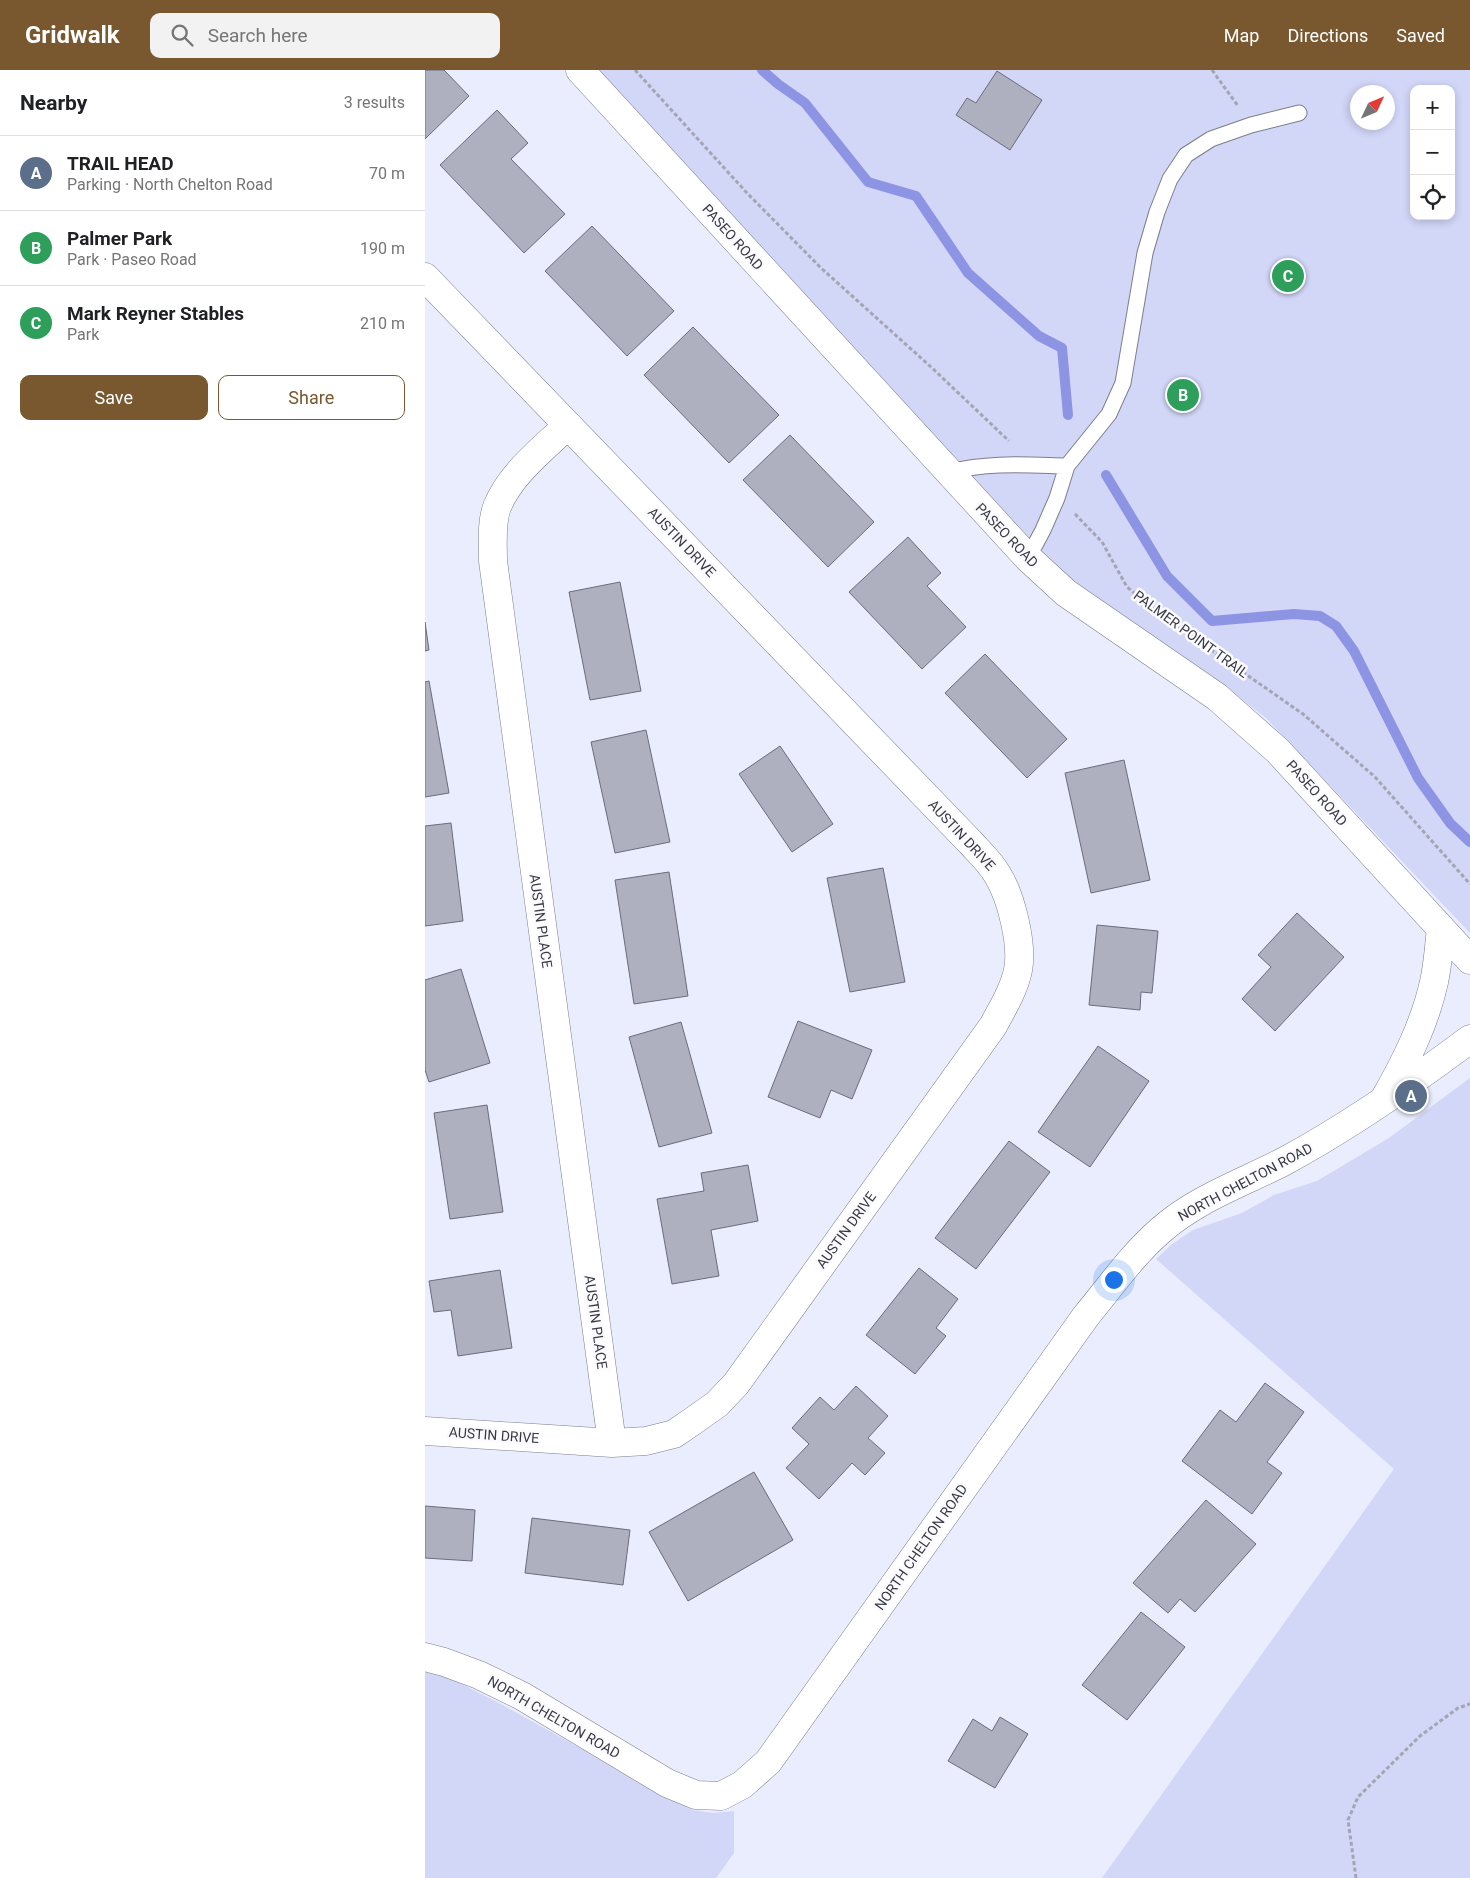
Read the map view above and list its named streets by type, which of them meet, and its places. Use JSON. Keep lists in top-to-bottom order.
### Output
{
  "streets": {
    "street": [
      "PASEO ROAD",
      "AUSTIN DRIVE",
      "AUSTIN PLACE",
      "NORTH CHELTON ROAD"
    ],
    "path": ["PALMER POINT TRAIL"]
  },
  "crossings": [
    ["PASEO ROAD", "NORTH CHELTON ROAD"],
    ["AUSTIN DRIVE", "AUSTIN PLACE"]
  ],
  "north": "top right",
  "page": {
    "header": "Gridwalk",
    "search": "Search here",
    "nav": ["Map", "Directions", "Saved"],
    "heading": ["Nearby", "3 results"],
    "map_buttons": ["+", "−"],
    "list": [
      {
        "mark": "A",
        "name": "TRAIL HEAD",
        "note": "Parking · North Chelton Road",
        "value": "70 m"
      },
      {
        "mark": "B",
        "name": "Palmer Park",
        "note": "Park · Paseo Road",
        "value": "190 m"
      },
      {
        "mark": "C",
        "name": "Mark Reyner Stables",
        "note": "Park",
        "value": "210 m"
      }
    ],
    "pins": ["C", "B", "A"],
    "buttons": ["Save", "Share"]
  }
}
